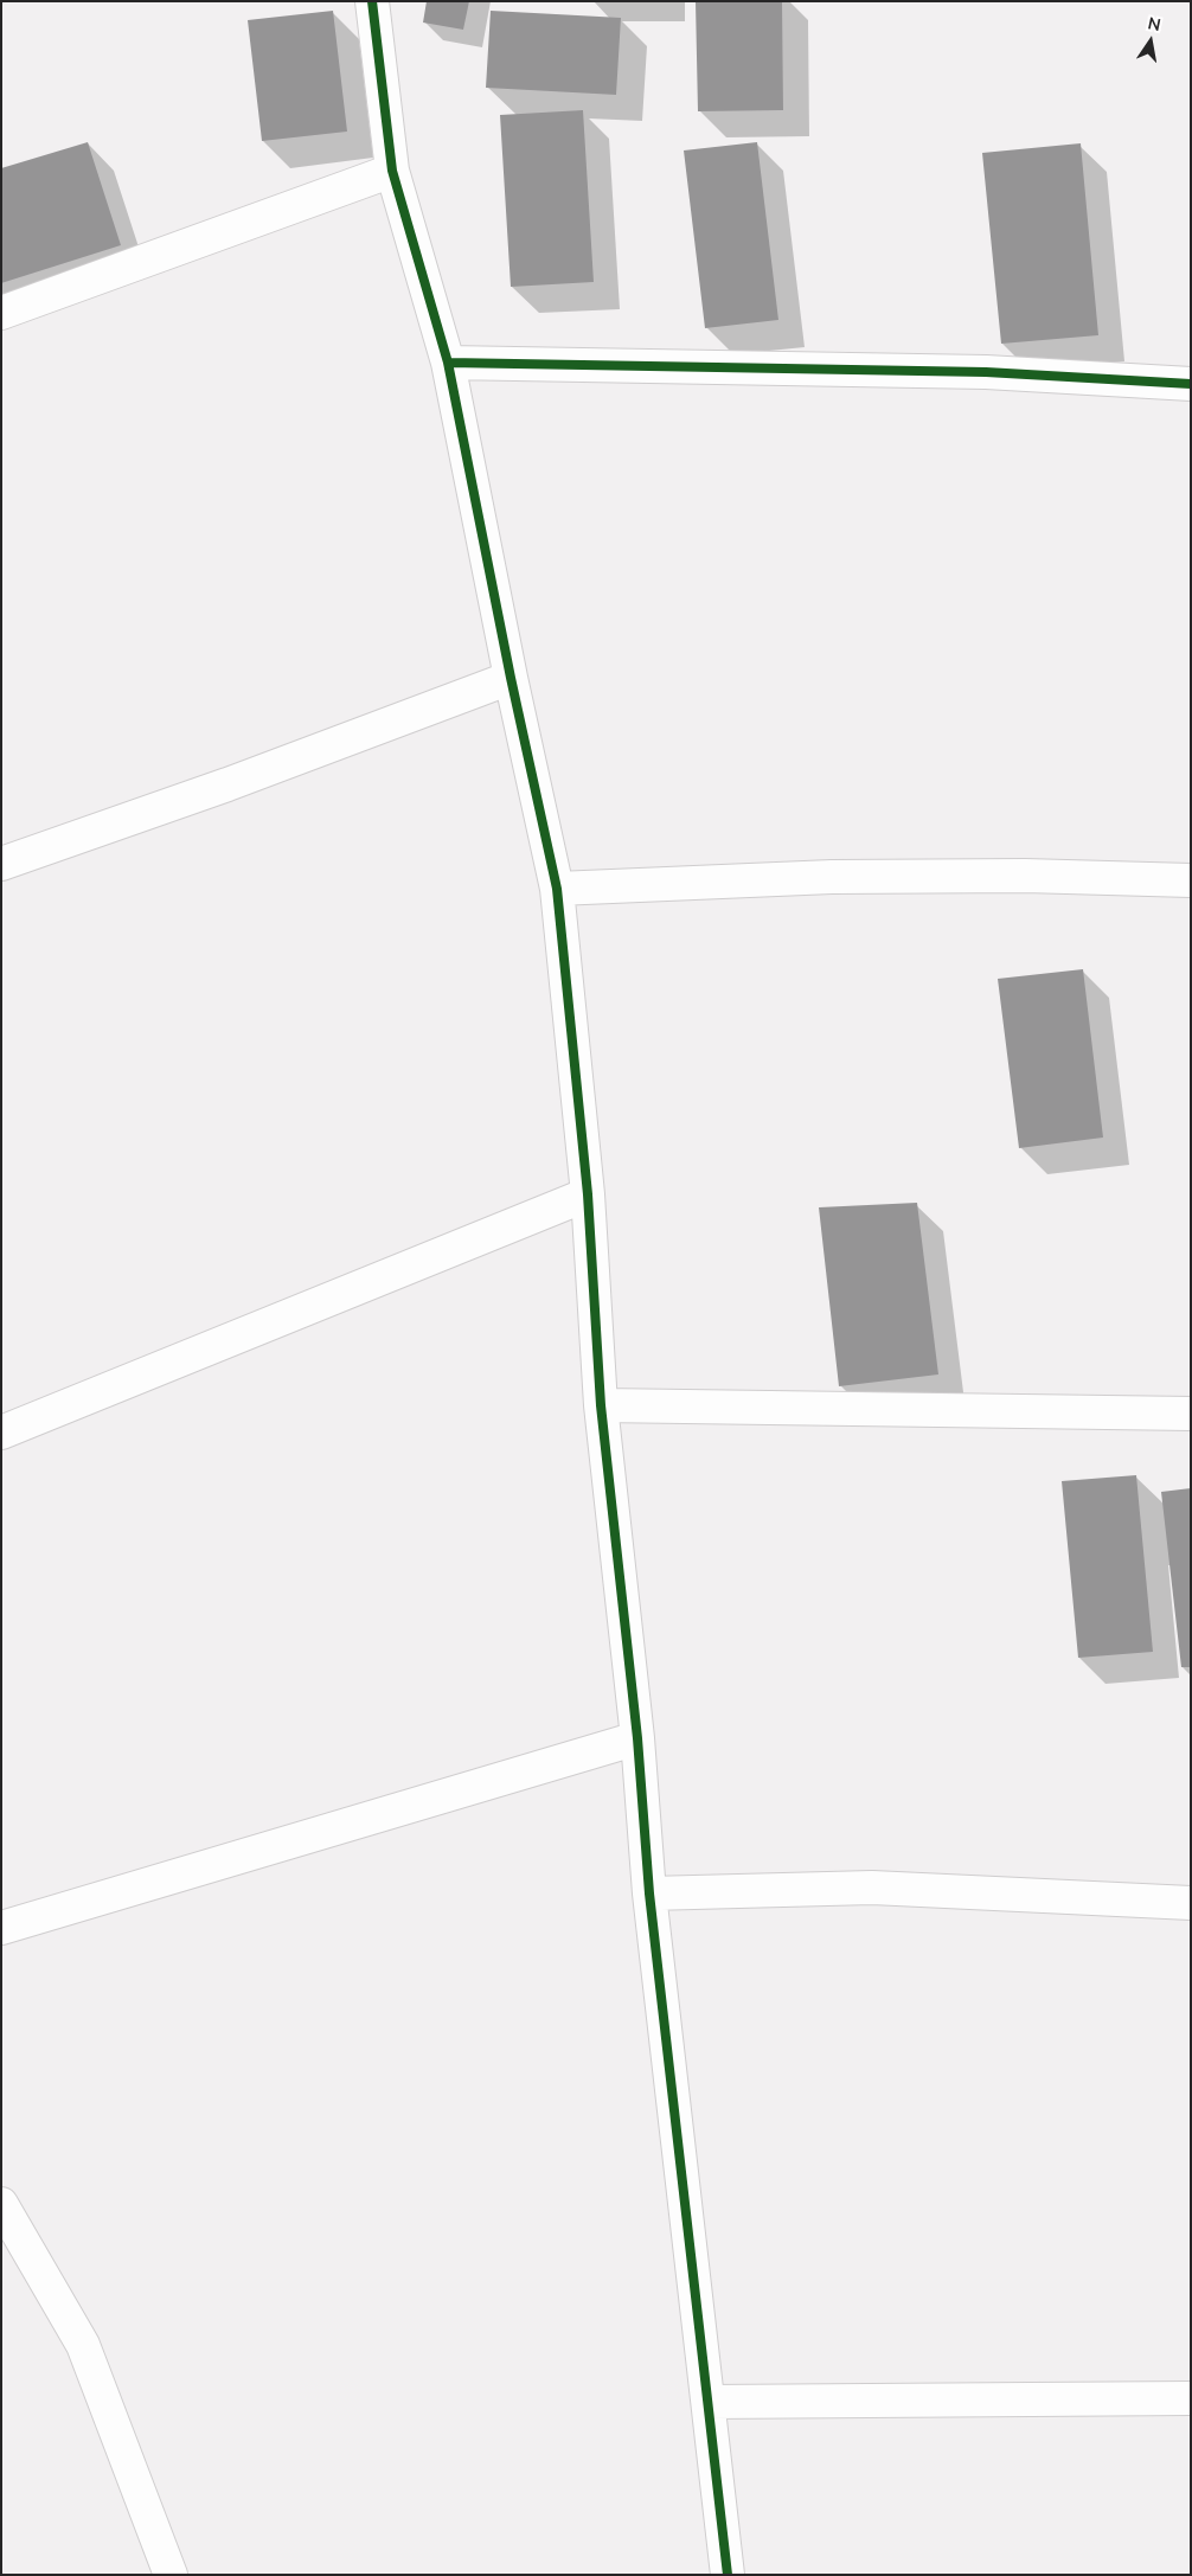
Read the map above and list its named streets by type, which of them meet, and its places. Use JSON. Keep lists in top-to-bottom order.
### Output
{
  "north": "top"
}
